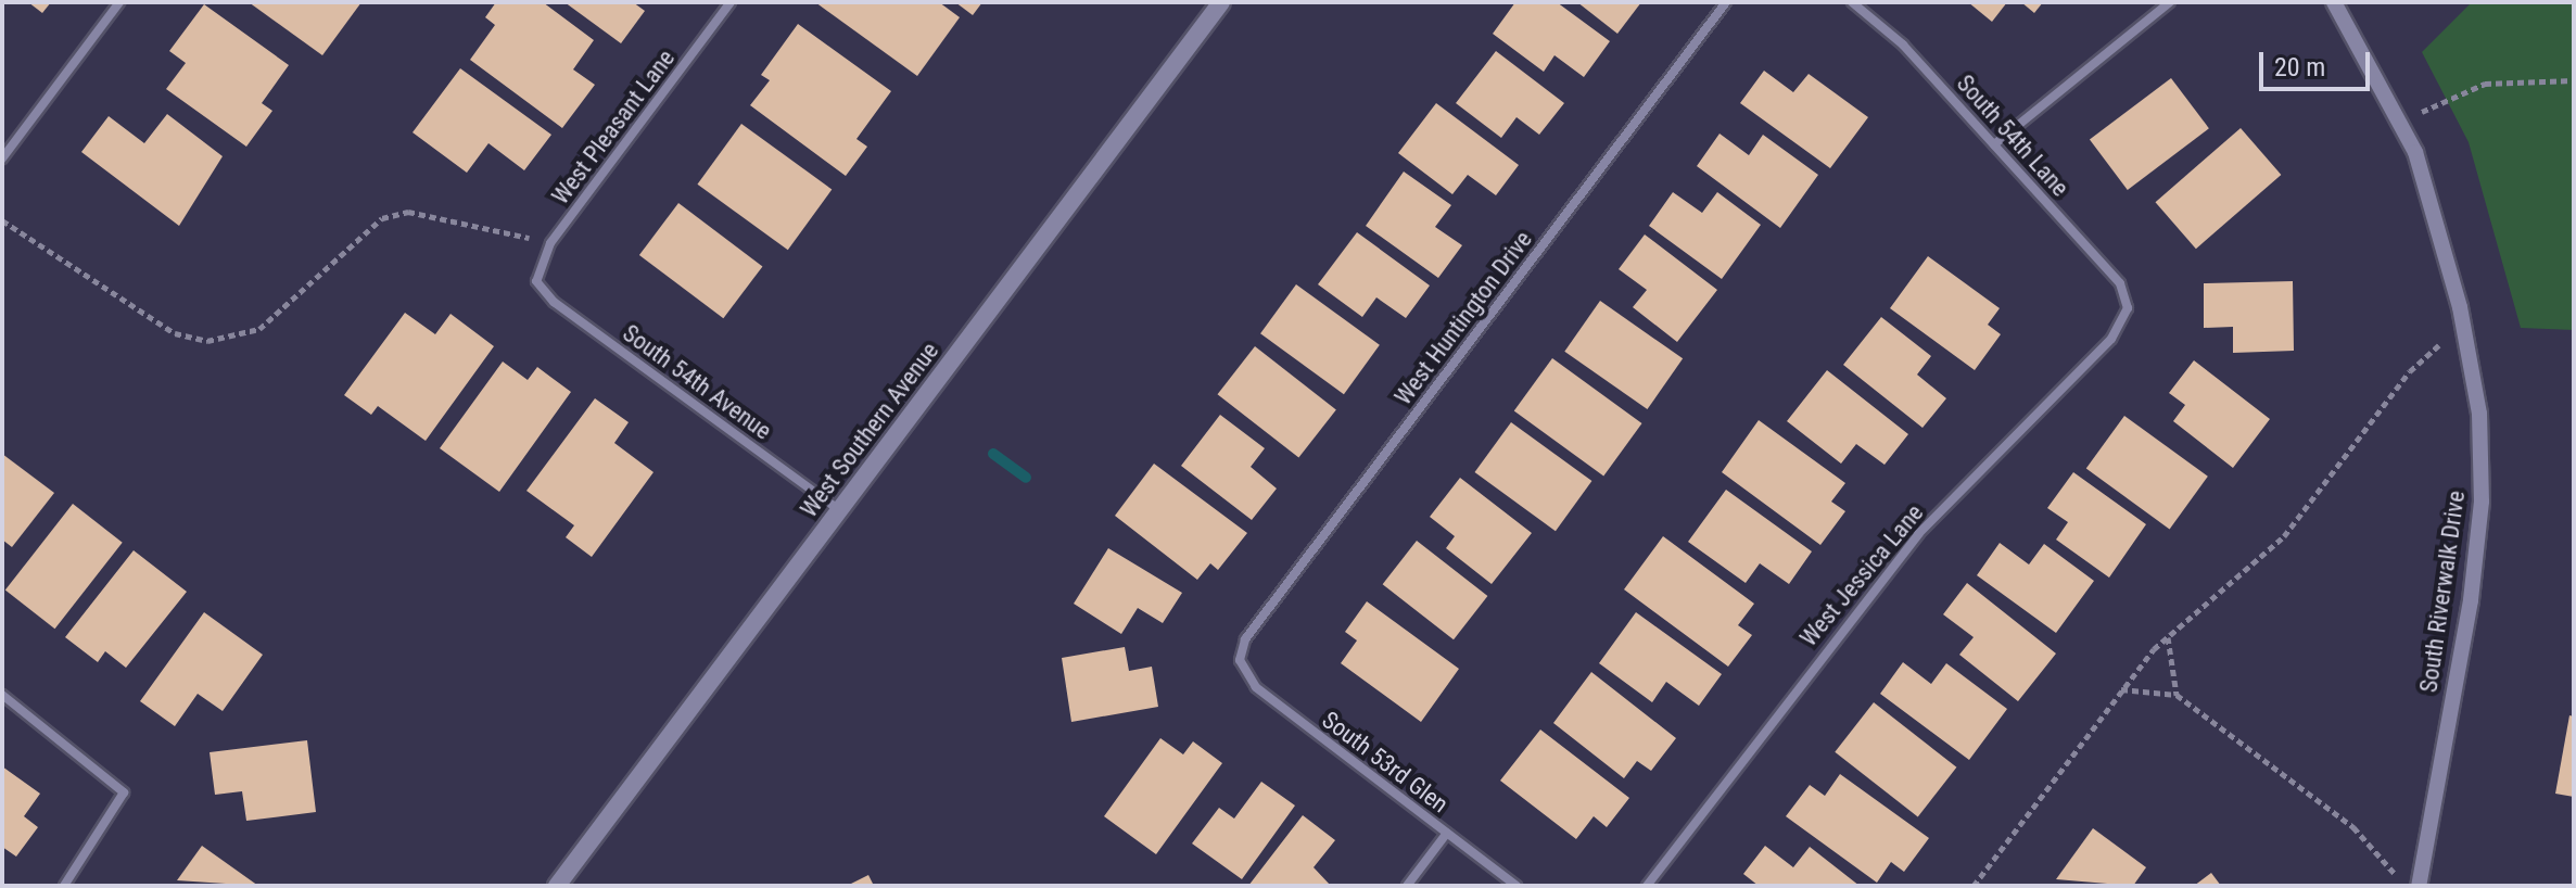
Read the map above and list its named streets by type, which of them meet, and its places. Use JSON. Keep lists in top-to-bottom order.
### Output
{
  "streets": {
    "main road": ["West Southern Avenue"],
    "street": [
      "West Pleasant Lane",
      "South 54th Lane",
      "West Huntington Drive",
      "South 54th Avenue",
      "West Jessica Lane",
      "South Riverwalk Drive",
      "South 53rd Glen"
    ]
  },
  "crossings": [
    ["West Pleasant Lane", "South 54th Avenue"],
    ["South 54th Lane", "West Jessica Lane"],
    ["West Huntington Drive", "South 53rd Glen"],
    ["South 54th Avenue", "West Southern Avenue"]
  ],
  "scale_bar": "20 m"
}
